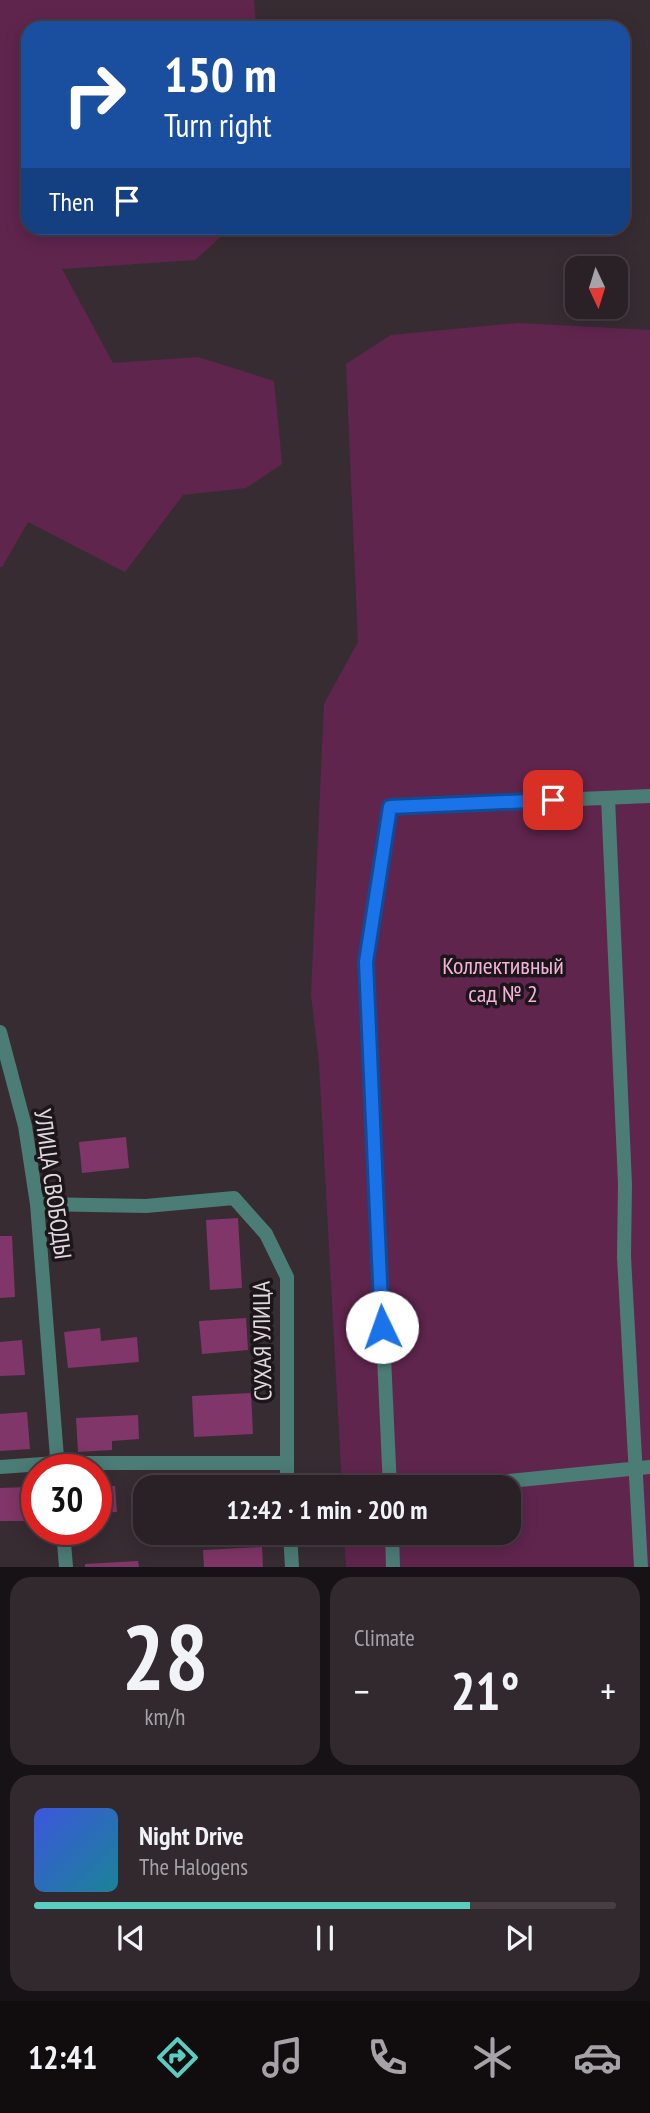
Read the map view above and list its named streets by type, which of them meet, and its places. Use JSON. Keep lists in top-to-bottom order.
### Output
{
  "streets": {
    "street": ["УЛИЦА СВОБОДЫ", "СУХАЯ УЛИЦА"]
  },
  "crossings": [
    ["УЛИЦА СВОБОДЫ", "СУХАЯ УЛИЦА"]
  ],
  "parks": ["Коллективный сад № 2"],
  "north": "bottom",
  "page": {
    "turn": ["150 m", "Turn right"],
    "then": "Then",
    "limit": "30",
    "trip": "12:42 · 1 min · 200 m",
    "tile": [
      ["28", "km/h"],
      "Climate"
    ],
    "heat": ["−", "21°", "+"],
    "song": ["Night Drive", "The Halogens"],
    "tabs": "12:41"
  }
}
